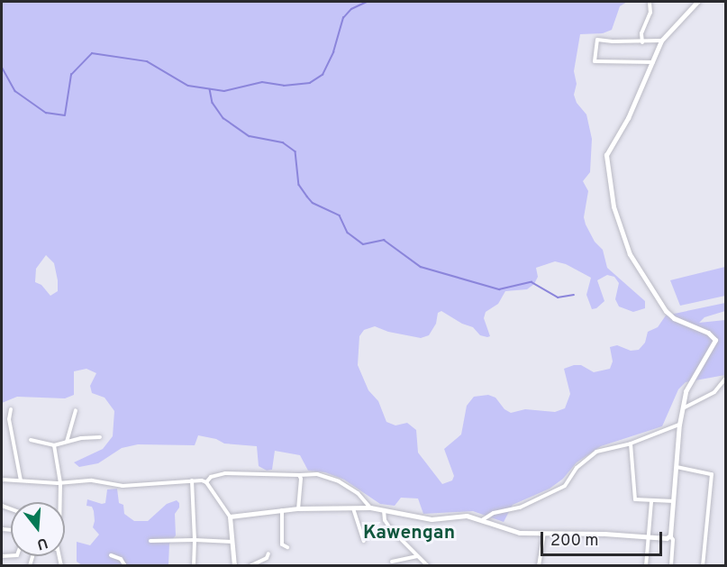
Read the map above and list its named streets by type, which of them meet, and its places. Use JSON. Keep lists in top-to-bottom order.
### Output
{
  "districts": ["Kawengan"],
  "scale_bar": "200 m",
  "north": "bottom"
}
